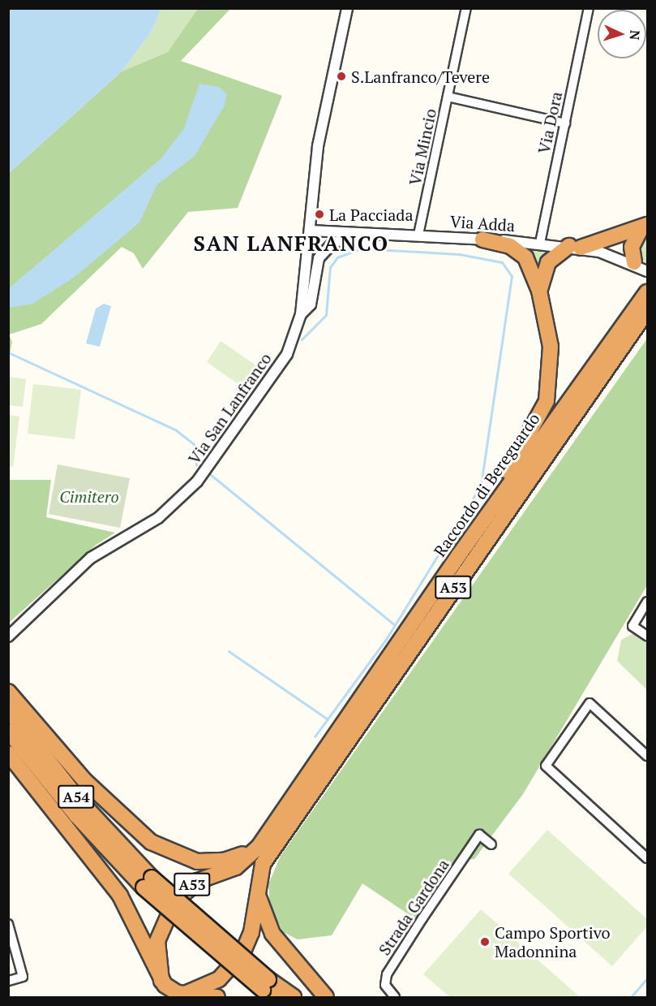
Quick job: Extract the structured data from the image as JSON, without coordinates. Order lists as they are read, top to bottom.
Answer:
{
  "streets": {
    "highway": ["Raccordo di Bereguardo", "A53", "A54"],
    "street": [
      "Via Dora",
      "Via Mincio",
      "Via Adda",
      "Via San Lanfranco",
      "Strada Gardona"
    ]
  },
  "crossings": [
    ["Via Dora", "Via Adda"],
    ["Via Mincio", "Via Adda"],
    ["Via Adda", "Via San Lanfranco"],
    ["Raccordo di Bereguardo", "A53"]
  ],
  "districts": ["SAN LANFRANCO"],
  "parks": ["Cimitero"],
  "places": ["S.Lanfranco/Tevere", "La Pacciada", "Campo Sportivo Madonnina"],
  "north": "right"
}
